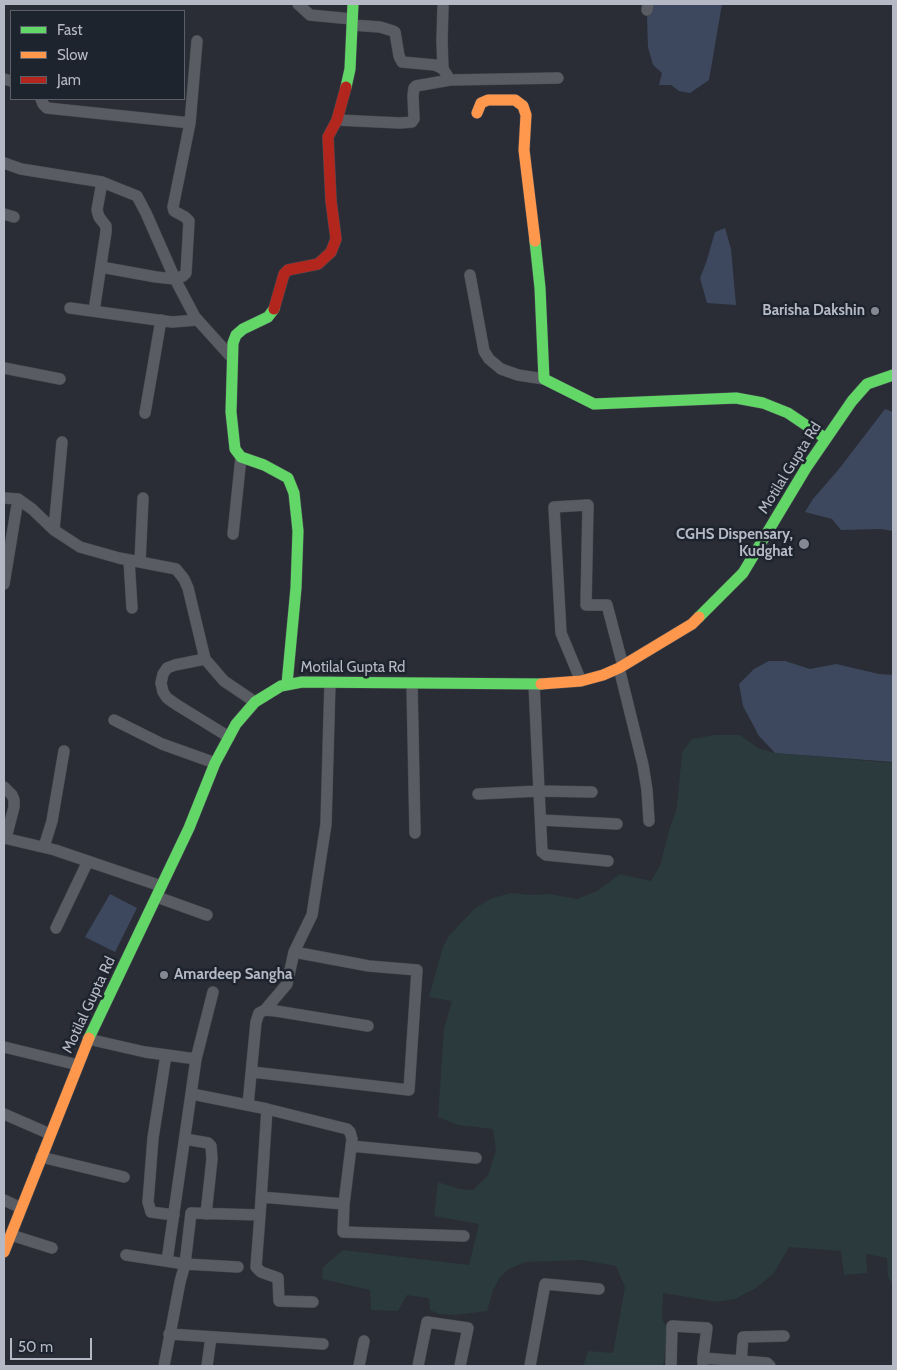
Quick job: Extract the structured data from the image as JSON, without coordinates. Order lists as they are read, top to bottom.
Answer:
{
  "streets": {
    "street": ["Motilal Gupta Rd"]
  },
  "places": ["Barisha Dakshin", "CGHS Dispensary, Kudghat", "Amardeep Sangha"],
  "legend": ["Fast", "Slow", "Jam"],
  "scale_bar": "50 m"
}
